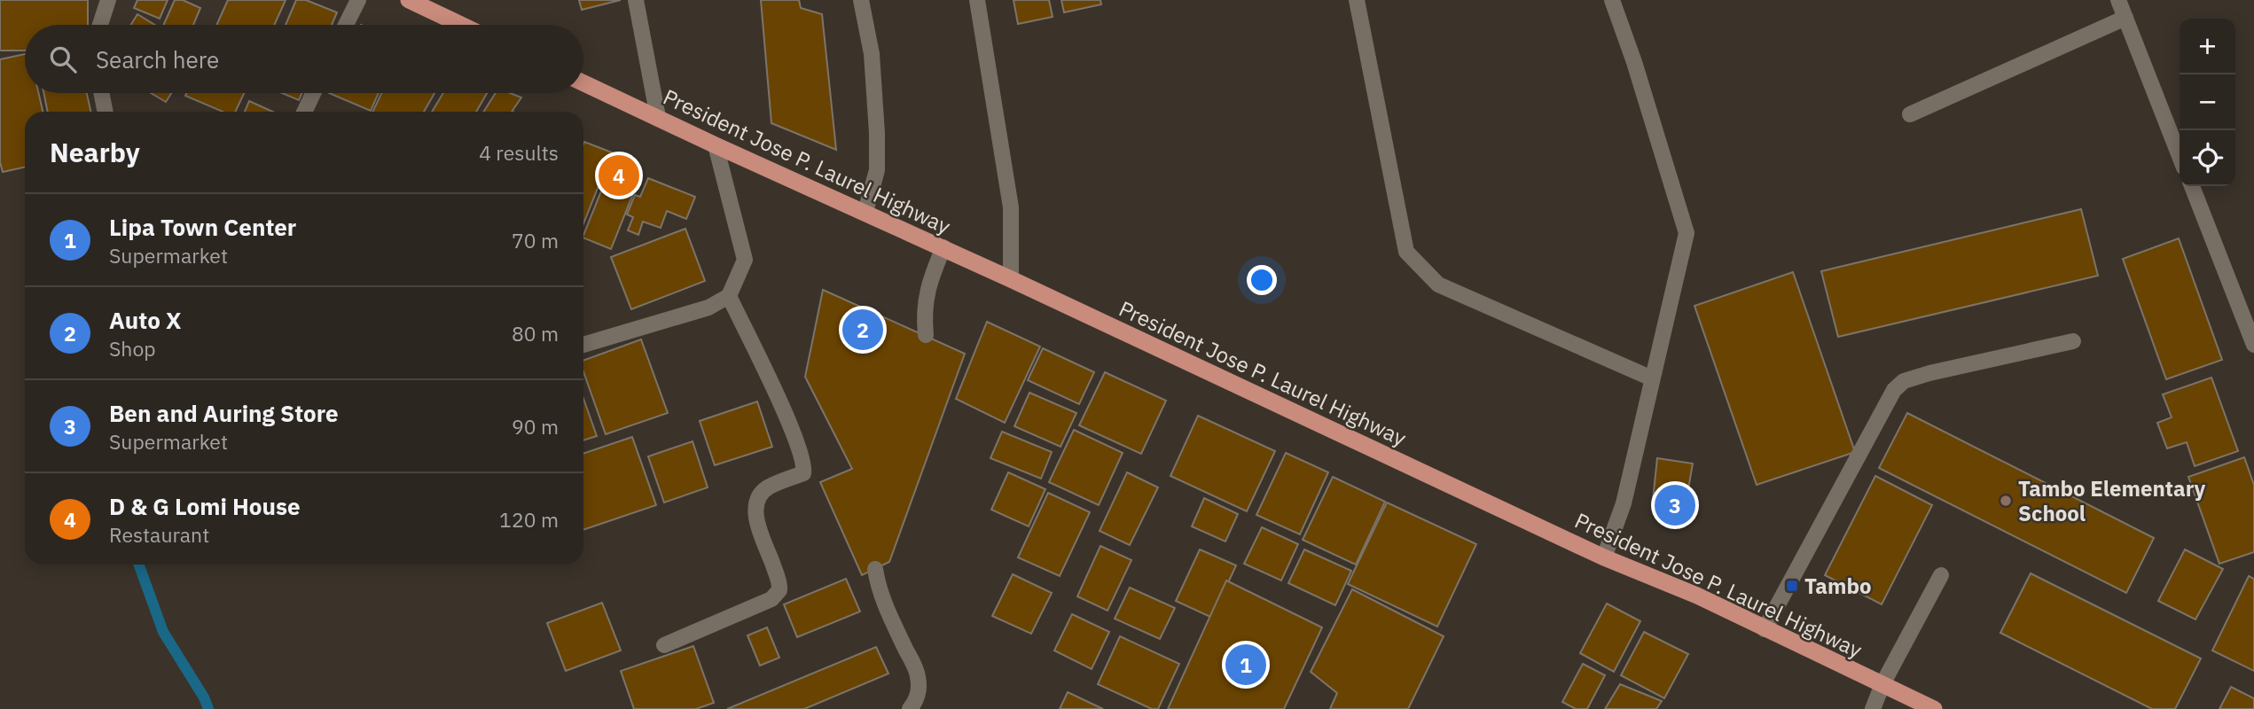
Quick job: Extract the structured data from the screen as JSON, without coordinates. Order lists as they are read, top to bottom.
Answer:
{
  "streets": {
    "highway": ["President Jose P. Laurel Highway"]
  },
  "places": {
    "other": ["Tambo Elementary School"],
    "transit": ["Tambo"]
  },
  "page": {
    "map_buttons": ["+", "−"],
    "search": "Search here",
    "heading": ["Nearby", "4 results"],
    "pins": [
      "4",
      "2",
      "3",
      "1"
    ],
    "list": [
      {
        "mark": "1",
        "name": "Lipa Town Center",
        "note": "Supermarket",
        "value": "70 m"
      },
      {
        "mark": "2",
        "name": "Auto X",
        "note": "Shop",
        "value": "80 m"
      },
      {
        "mark": "3",
        "name": "Ben and Auring Store",
        "note": "Supermarket",
        "value": "90 m"
      },
      {
        "mark": "4",
        "name": "D & G Lomi House",
        "note": "Restaurant",
        "value": "120 m"
      }
    ]
  }
}
